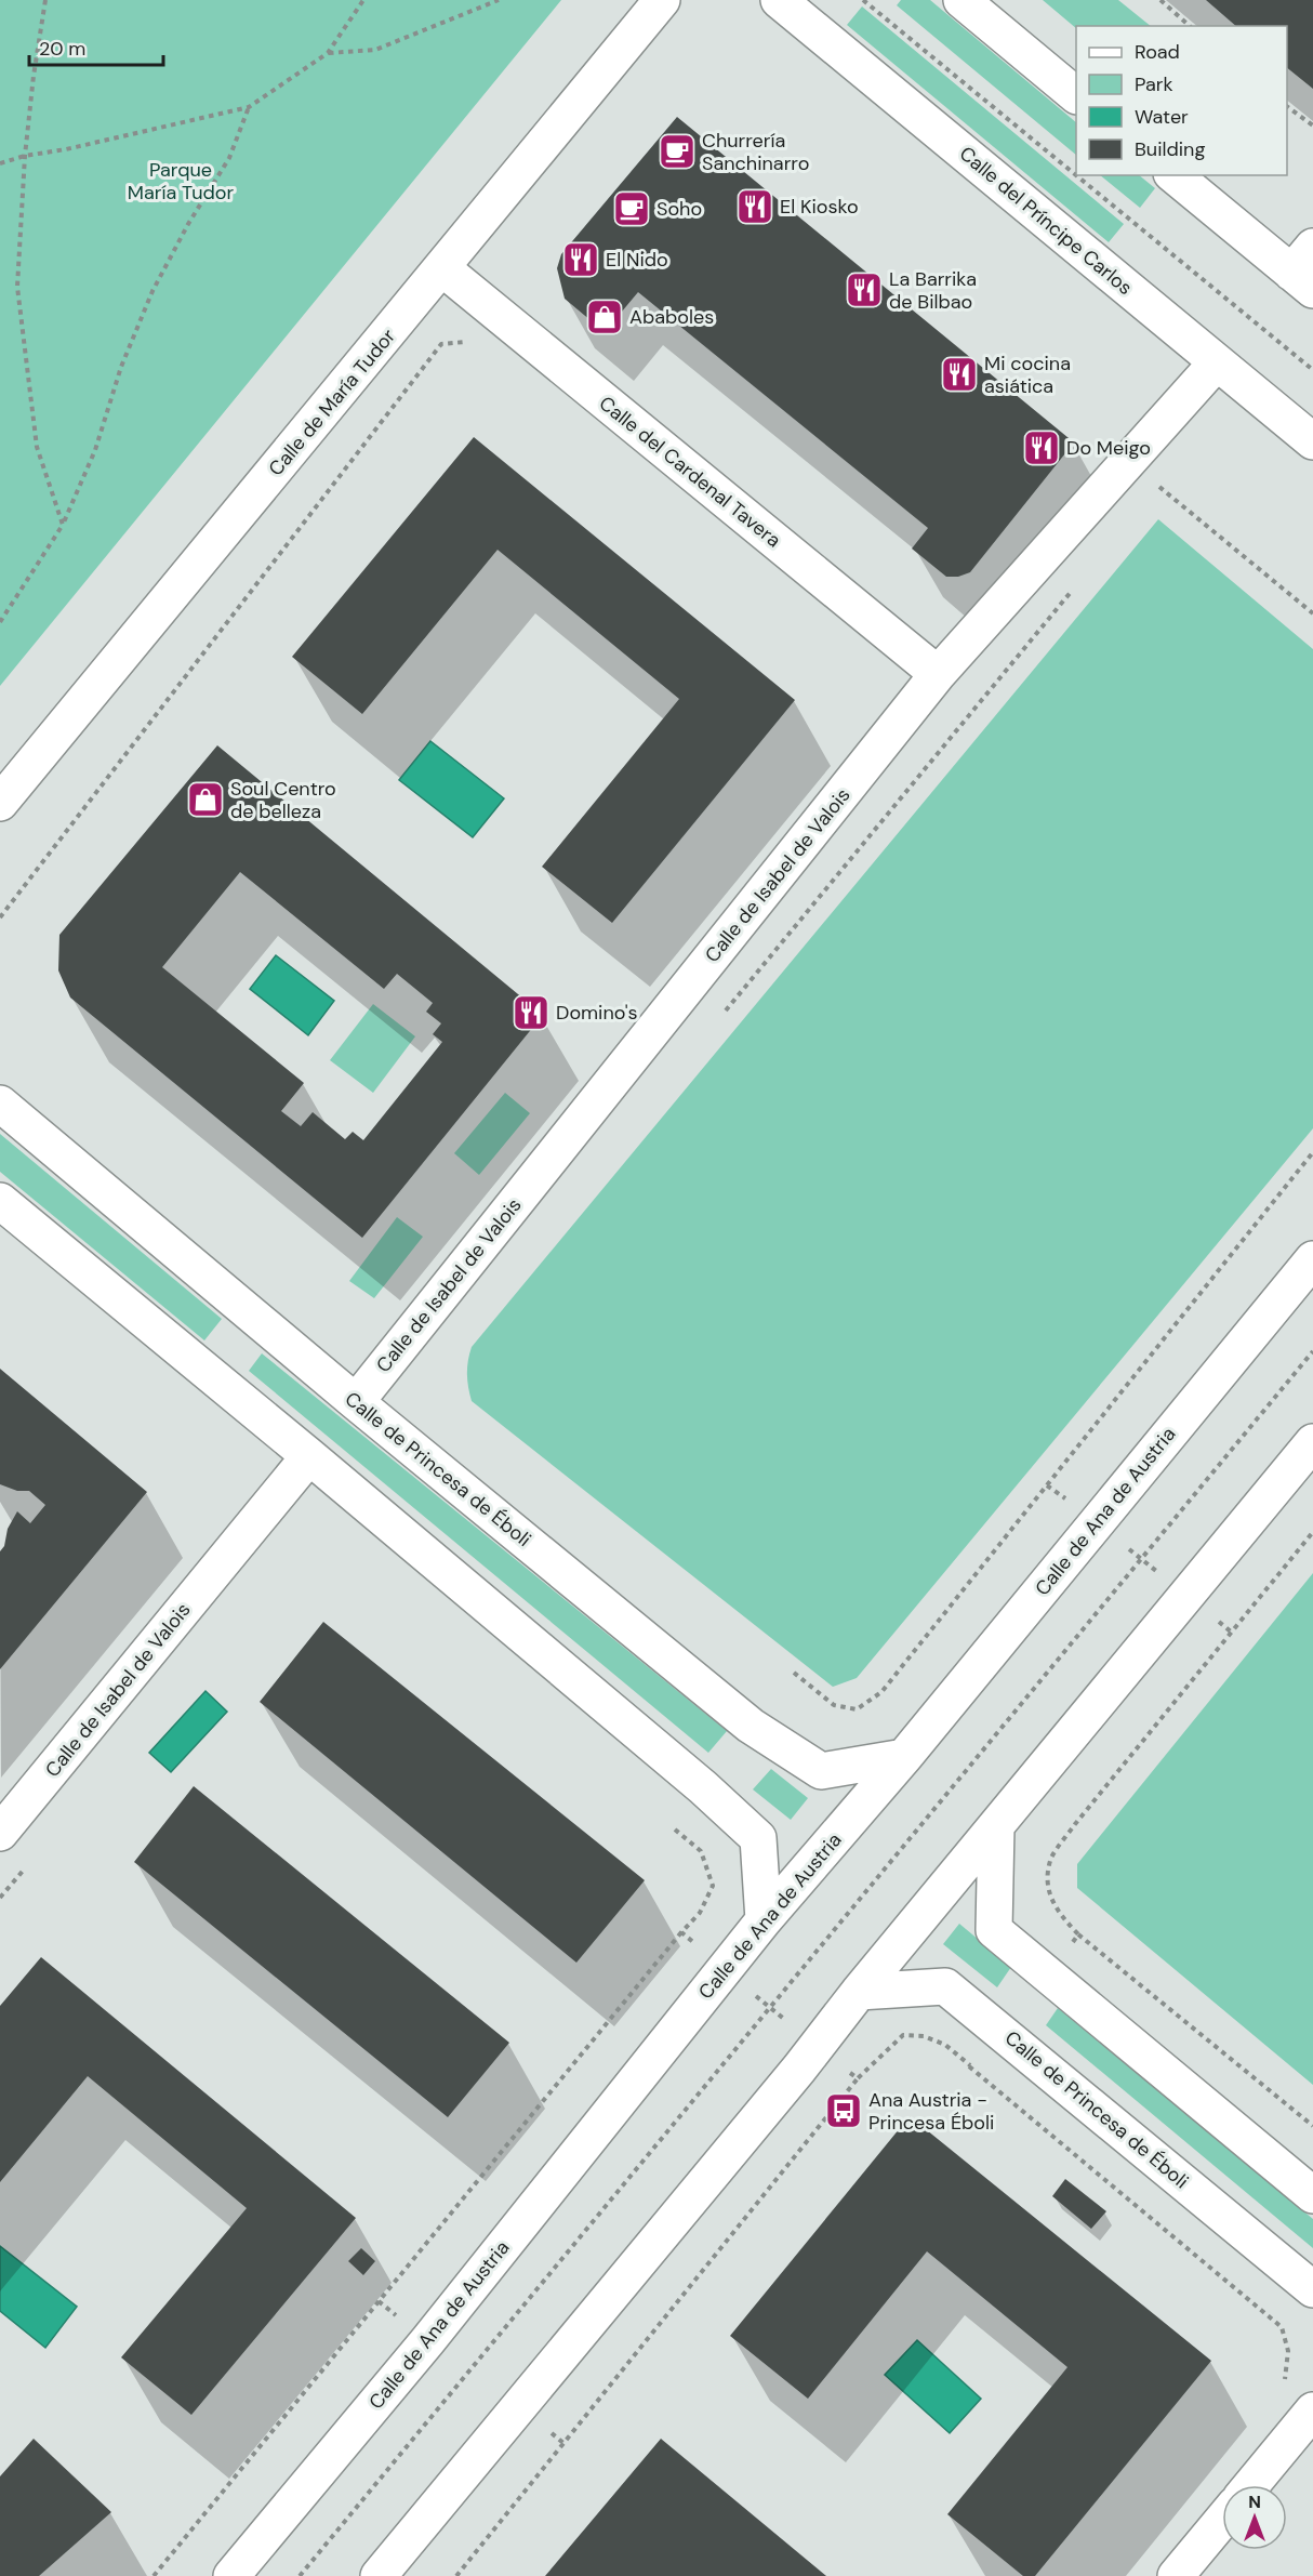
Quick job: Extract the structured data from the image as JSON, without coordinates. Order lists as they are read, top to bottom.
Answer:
{
  "streets": {
    "street": [
      "Calle del Príncipe Carlos",
      "Calle de María Tudor",
      "Calle del Cardenal Tavera",
      "Calle de Isabel de Valois",
      "Calle de Princesa de Éboli",
      "Calle de Ana de Austria"
    ]
  },
  "crossings": [
    ["Calle del Príncipe Carlos", "Calle de Isabel de Valois"],
    ["Calle de María Tudor", "Calle del Cardenal Tavera"],
    ["Calle del Cardenal Tavera", "Calle de Isabel de Valois"],
    ["Calle de Isabel de Valois", "Calle de Princesa de Éboli"],
    ["Calle de Princesa de Éboli", "Calle de Ana de Austria"]
  ],
  "parks": ["Parque María Tudor"],
  "places": {
    "cafe": ["Churrería Sanchinarro", "Soho"],
    "restaurant": [
      "El Kiosko",
      "El Nido",
      "La Barrika de Bilbao",
      "Mi cocina asiática",
      "Do Meigo",
      "Domino's"
    ],
    "shop": ["Ababoles", "Soul Centro de belleza"],
    "bus stop": ["Ana Austria - Princesa Éboli"]
  },
  "legend": [
    "Road",
    "Park",
    "Water",
    "Building"
  ],
  "scale_bar": "20 m",
  "north": "top"
}
